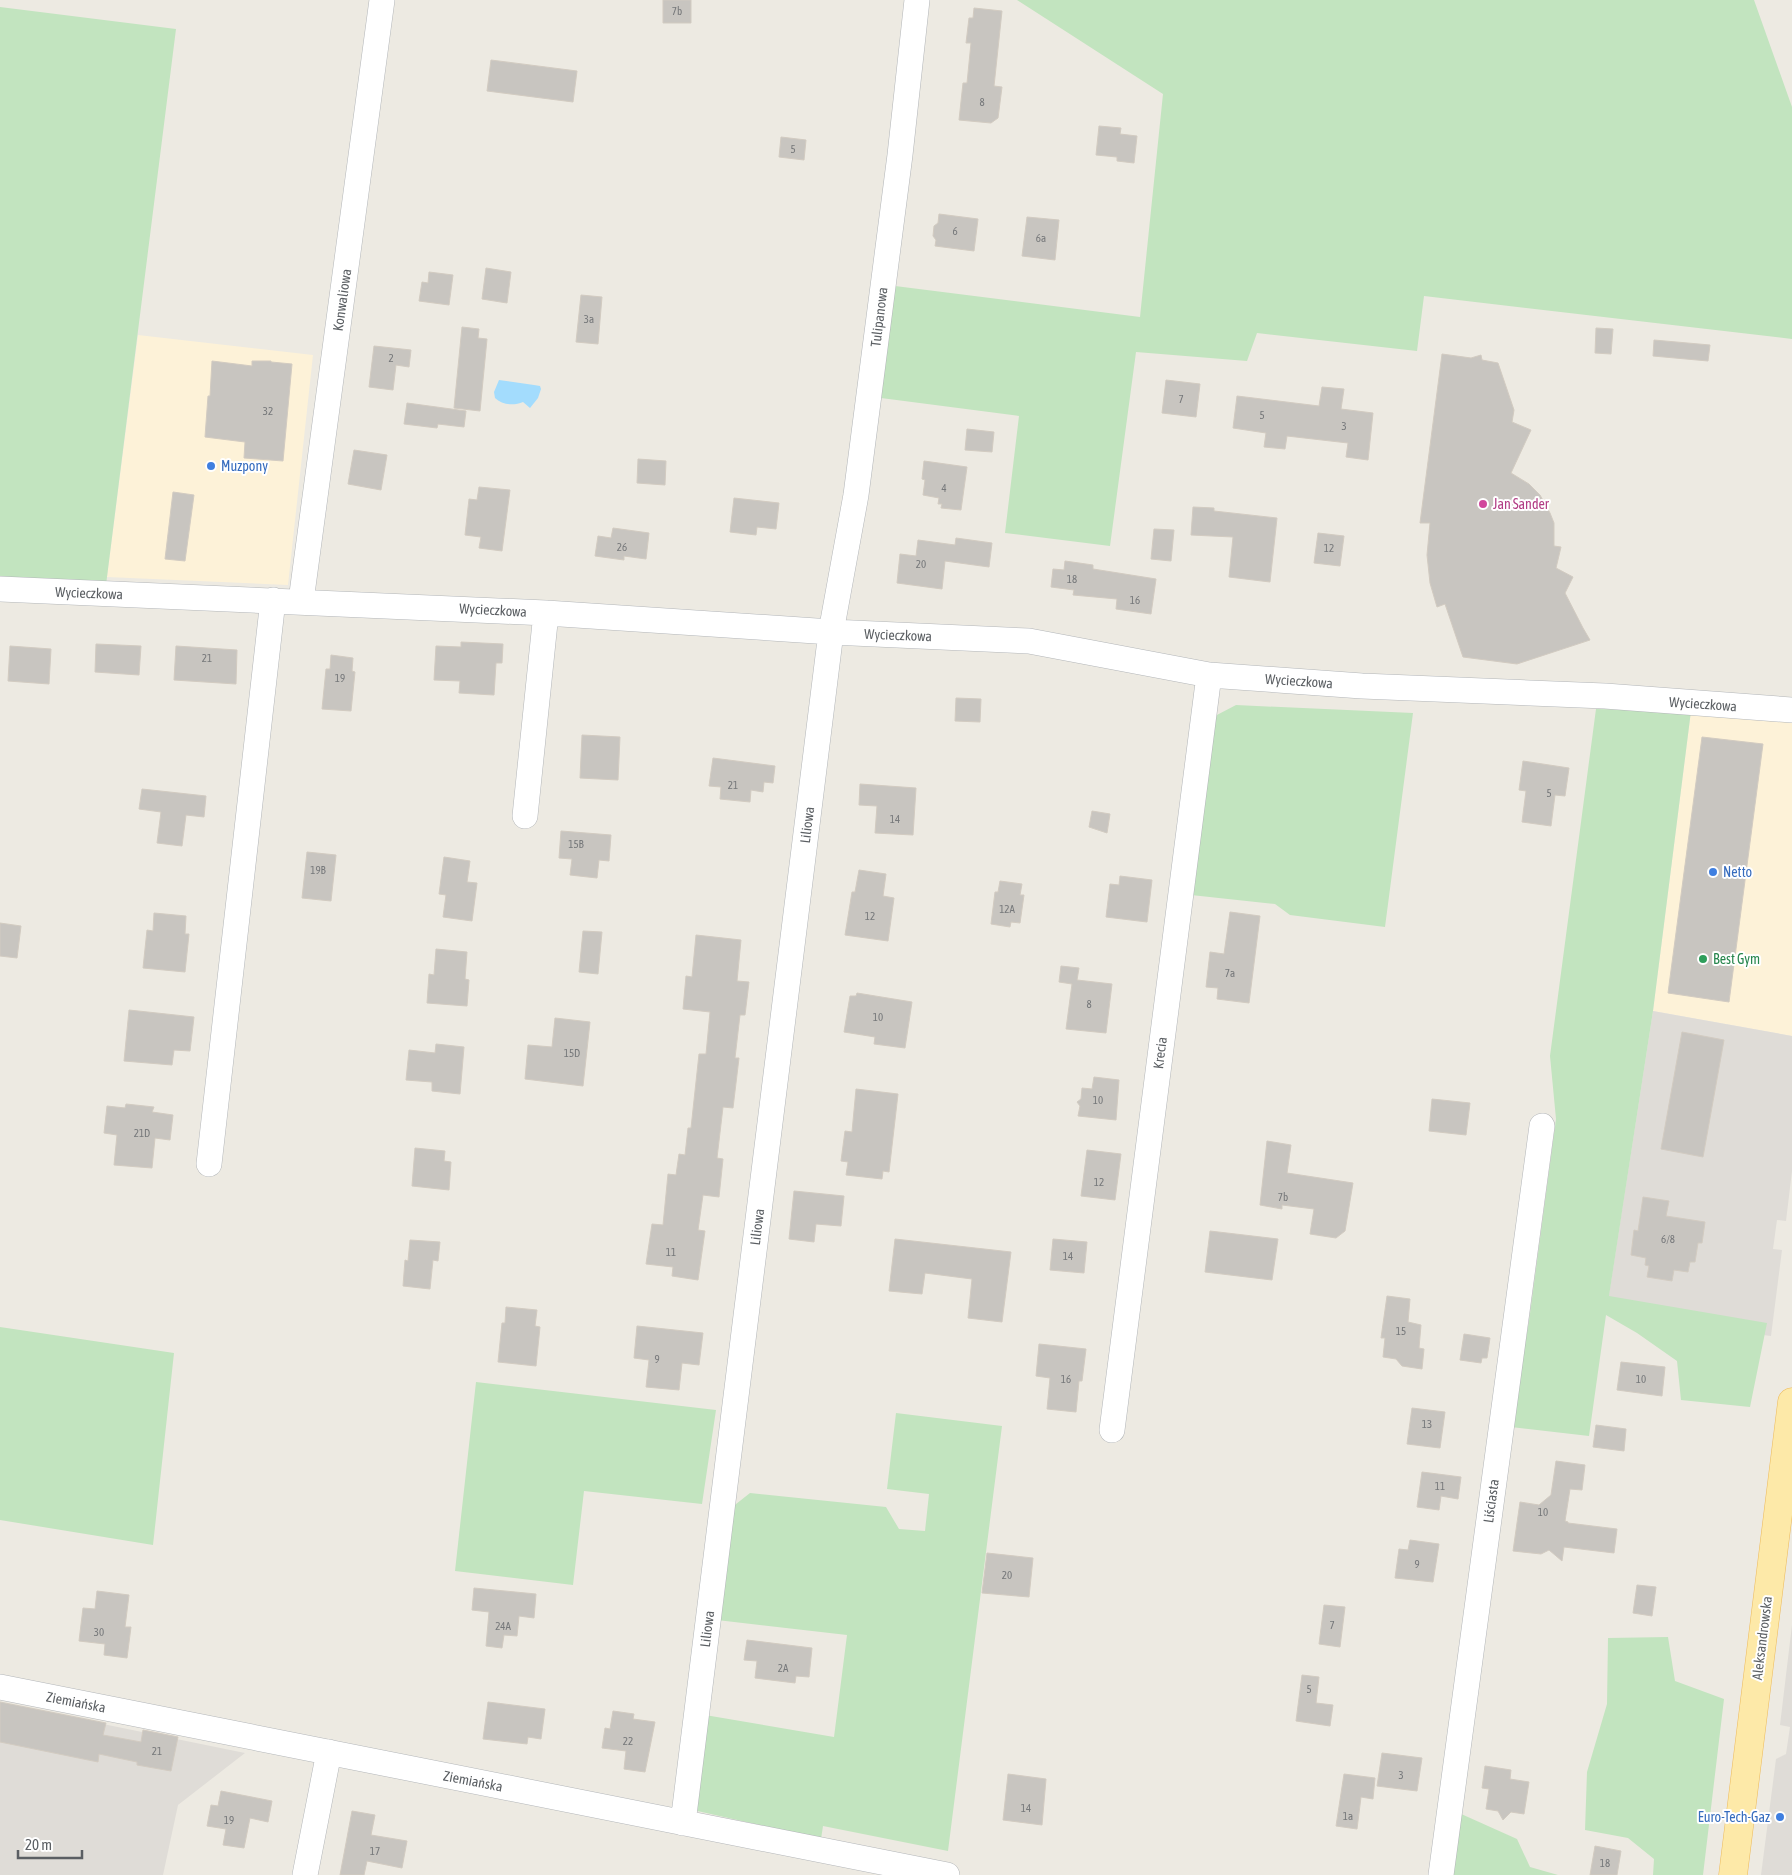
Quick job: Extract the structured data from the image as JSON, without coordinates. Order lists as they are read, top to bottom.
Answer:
{
  "streets": {
    "main road": ["Aleksandrowska"],
    "street": [
      "Konwaliowa",
      "Tulipanowa",
      "Wycieczkowa",
      "Liliowa",
      "Krecia",
      "Liściasta",
      "Ziemiańska"
    ]
  },
  "crossings": [
    ["Konwaliowa", "Wycieczkowa"],
    ["Tulipanowa", "Wycieczkowa"],
    ["Tulipanowa", "Liliowa"],
    ["Wycieczkowa", "Liliowa"],
    ["Wycieczkowa", "Krecia"],
    ["Liliowa", "Ziemiańska"]
  ],
  "places": [
    "Muzpony",
    "Jan Sander",
    "Netto",
    "Best Gym",
    "Euro-Tech-Gaz"
  ],
  "house_numbers": [
    "7b",
    "8",
    "5",
    "6",
    "6a",
    "3a",
    "2",
    "7",
    "32",
    "5",
    "3",
    "4",
    "26",
    "12",
    "20",
    "18",
    "16",
    "21",
    "19",
    "21",
    "5",
    "14",
    "15B",
    "19B",
    "12A",
    "12",
    "7a",
    "8",
    "10",
    "15D",
    "10",
    "21D",
    "12",
    "7b",
    "6/8",
    "11",
    "14",
    "15",
    "9",
    "16",
    "10",
    "13",
    "11",
    "10",
    "9",
    "20",
    "7",
    "24A",
    "30",
    "2A",
    "5",
    "22",
    "21",
    "3",
    "14",
    "1a",
    "19",
    "17",
    "18"
  ],
  "scale_bar": "20 m"
}
